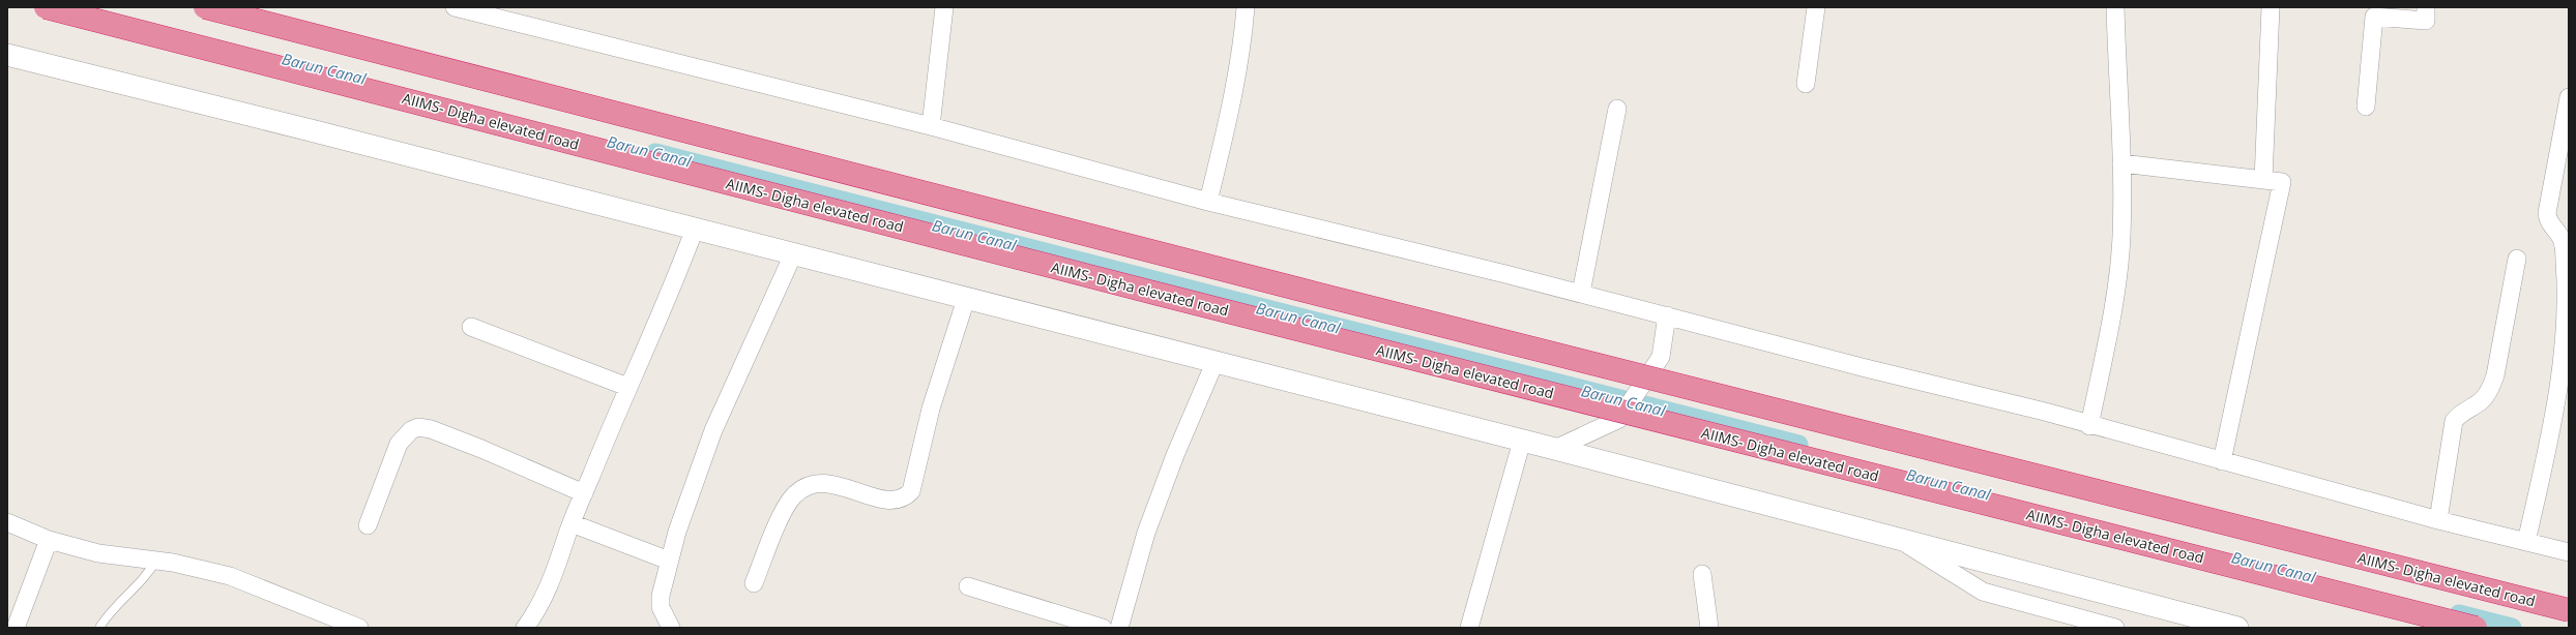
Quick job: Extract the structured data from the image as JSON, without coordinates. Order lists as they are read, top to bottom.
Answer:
{
  "streets": {
    "highway": ["AIIMS- Digha elevated road"]
  },
  "water": ["Barun Canal"]
}
